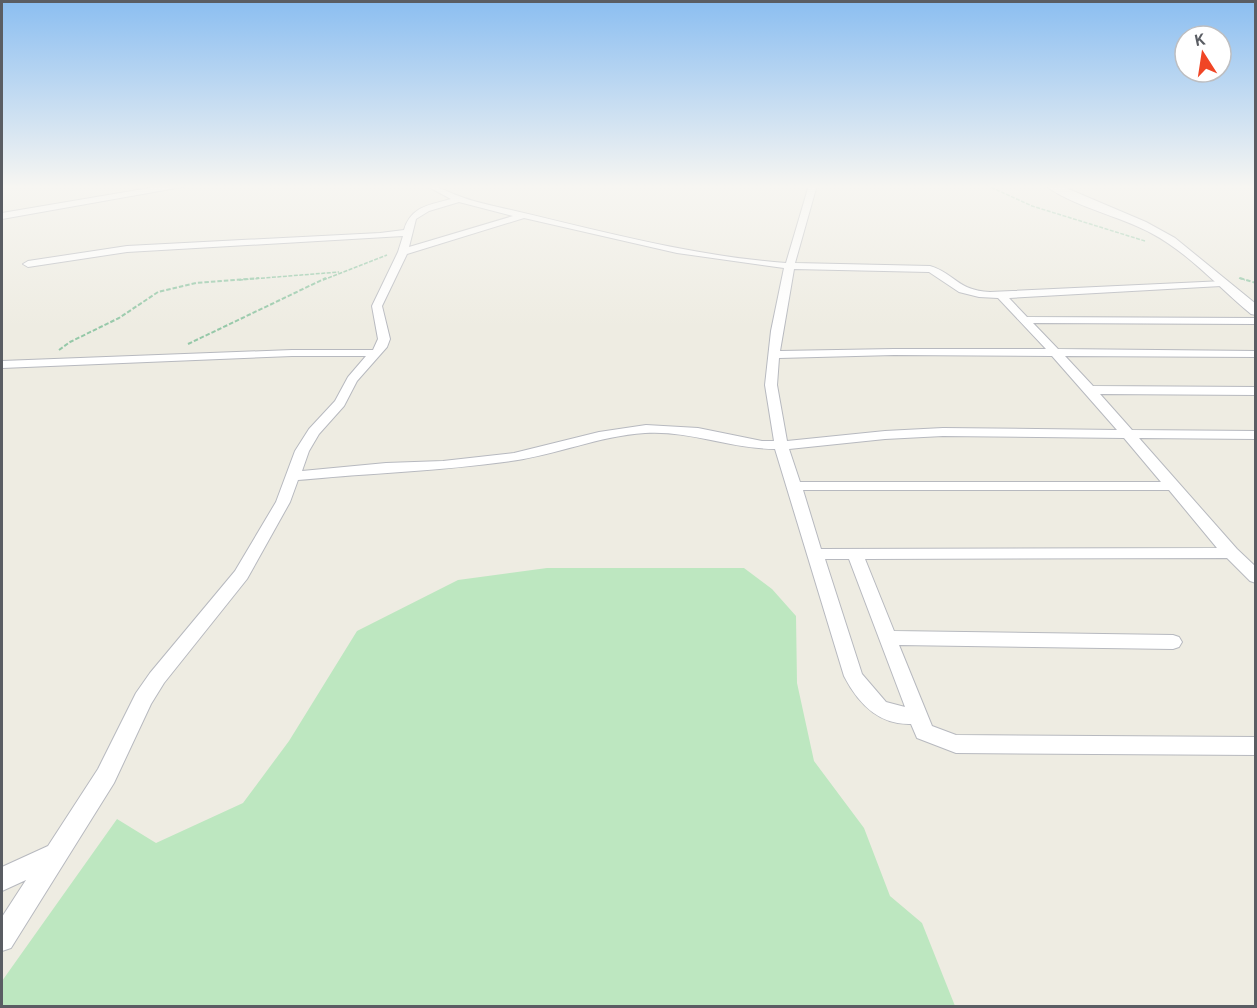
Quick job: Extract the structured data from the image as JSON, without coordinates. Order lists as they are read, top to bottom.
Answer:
{
  "north": "top"
}
